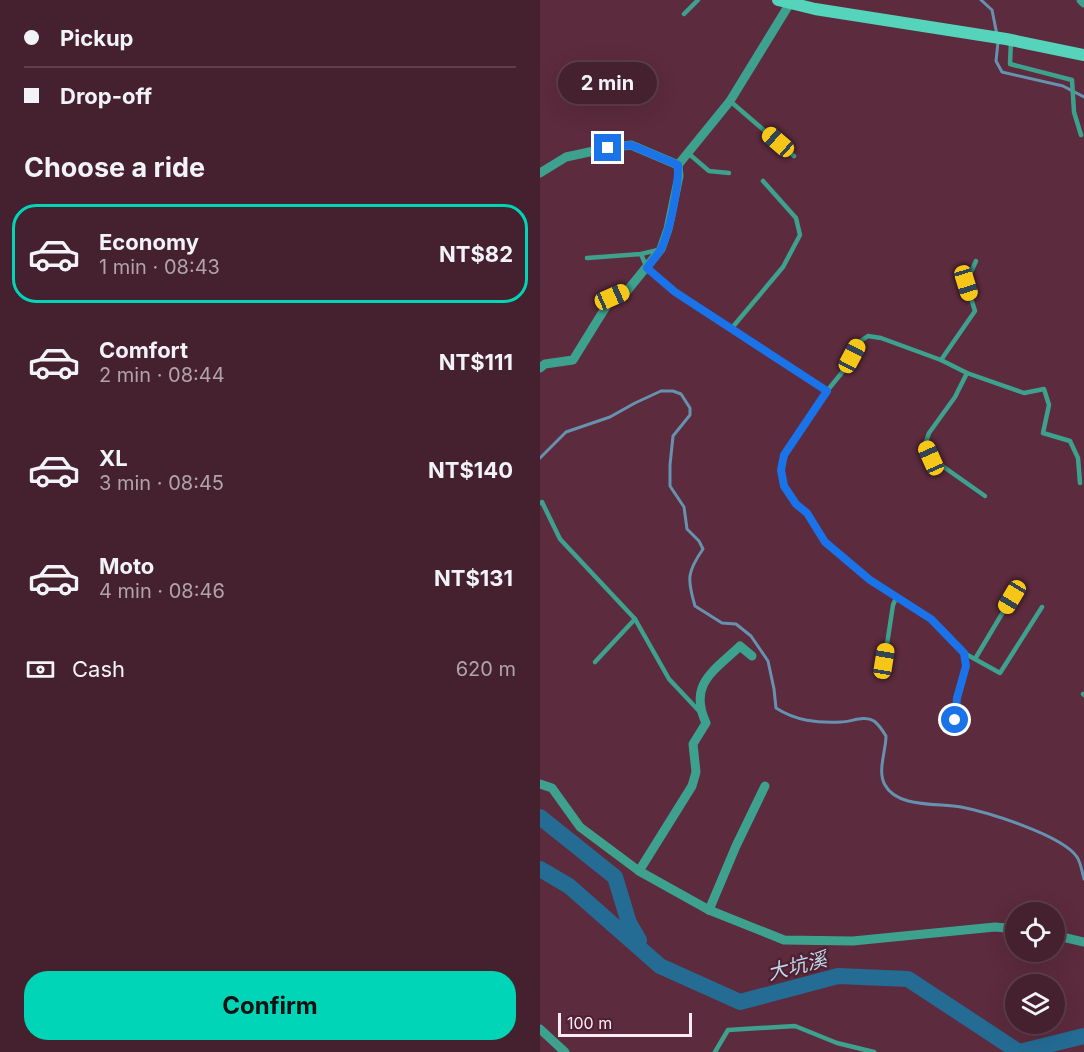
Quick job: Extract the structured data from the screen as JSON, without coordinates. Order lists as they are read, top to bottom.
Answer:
{
  "water": ["大坑溪"],
  "scale_bar": "100 m",
  "page": {
    "banner": ["Pickup", "Drop-off"],
    "bubble": "2 min",
    "heading": "Choose a ride",
    "list": [
      {
        "name": "Economy",
        "note": "1 min · 08:43",
        "value": "NT$82"
      },
      {
        "name": "Comfort",
        "note": "2 min · 08:44",
        "value": "NT$111"
      },
      {
        "name": "XL",
        "note": "3 min · 08:45",
        "value": "NT$140"
      },
      {
        "name": "Moto",
        "note": "4 min · 08:46",
        "value": "NT$131"
      }
    ],
    "pay": ["Cash", "620 m"],
    "buttons": "Confirm",
    "scale": "100 m"
  }
}
